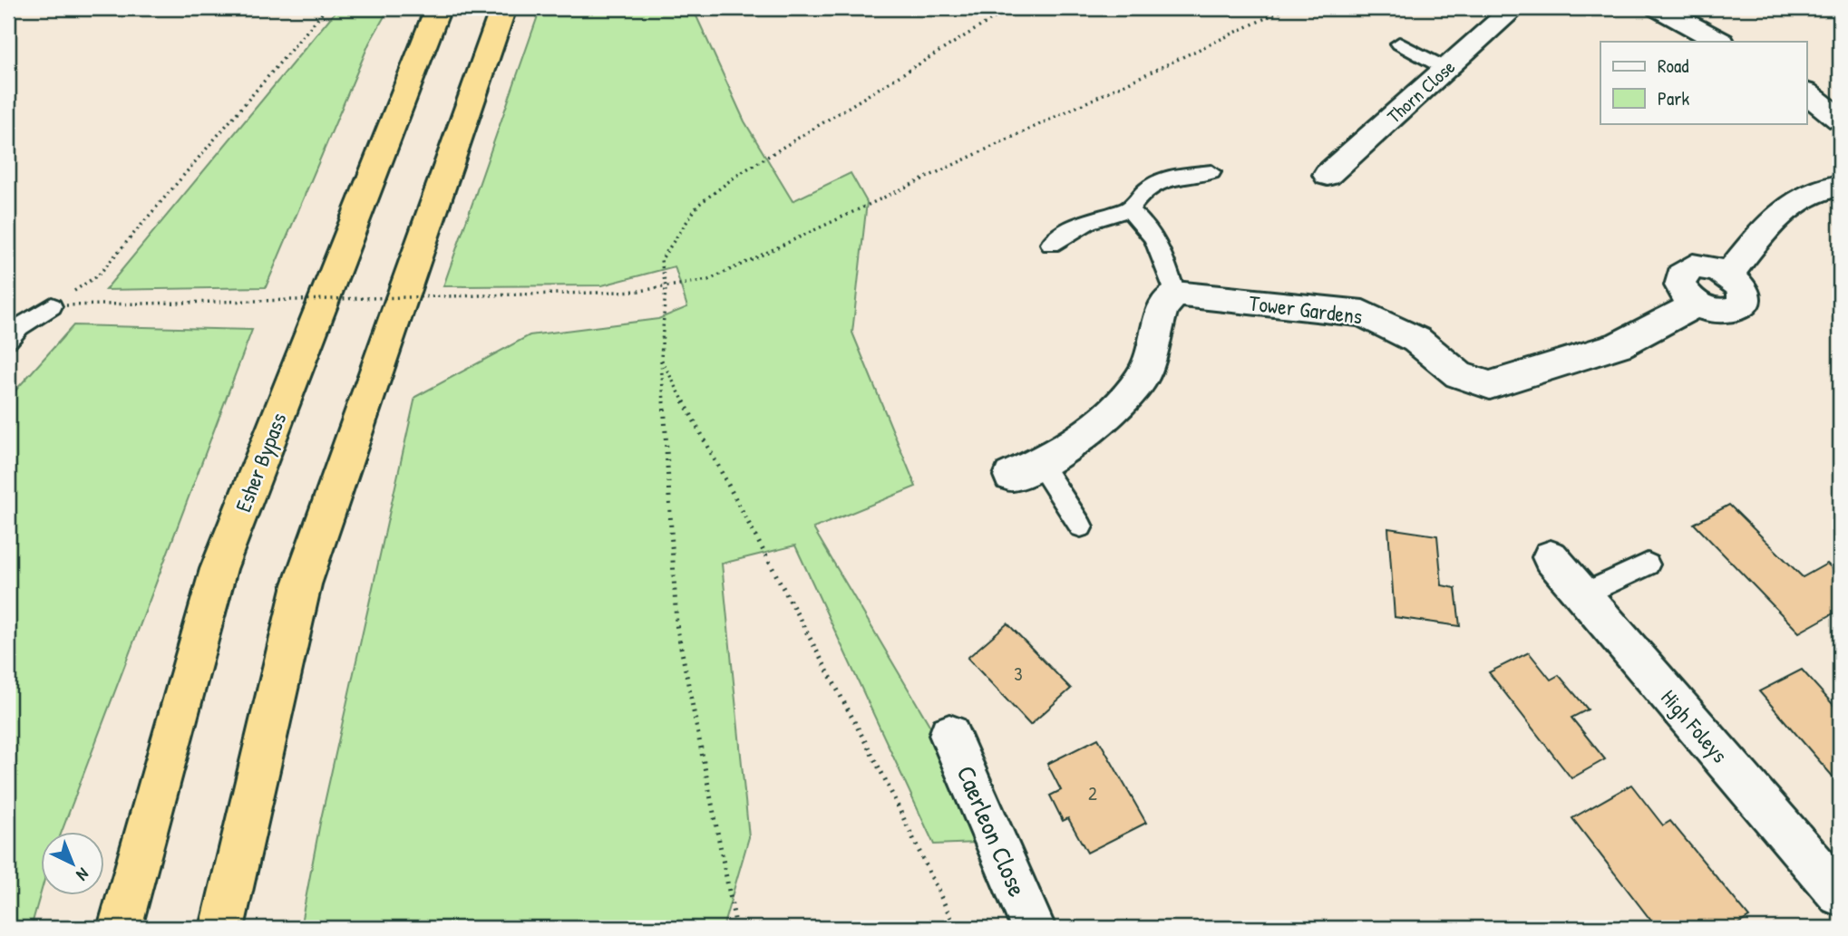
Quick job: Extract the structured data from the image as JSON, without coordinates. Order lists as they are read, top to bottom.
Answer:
{
  "streets": {
    "highway": ["Esher Bypass"],
    "street": [
      "Thorn Close",
      "Tower Gardens",
      "High Foleys",
      "Caerleon Close"
    ]
  },
  "house_numbers": ["3", "2"],
  "legend": ["Road", "Park"],
  "north": "bottom right"
}
